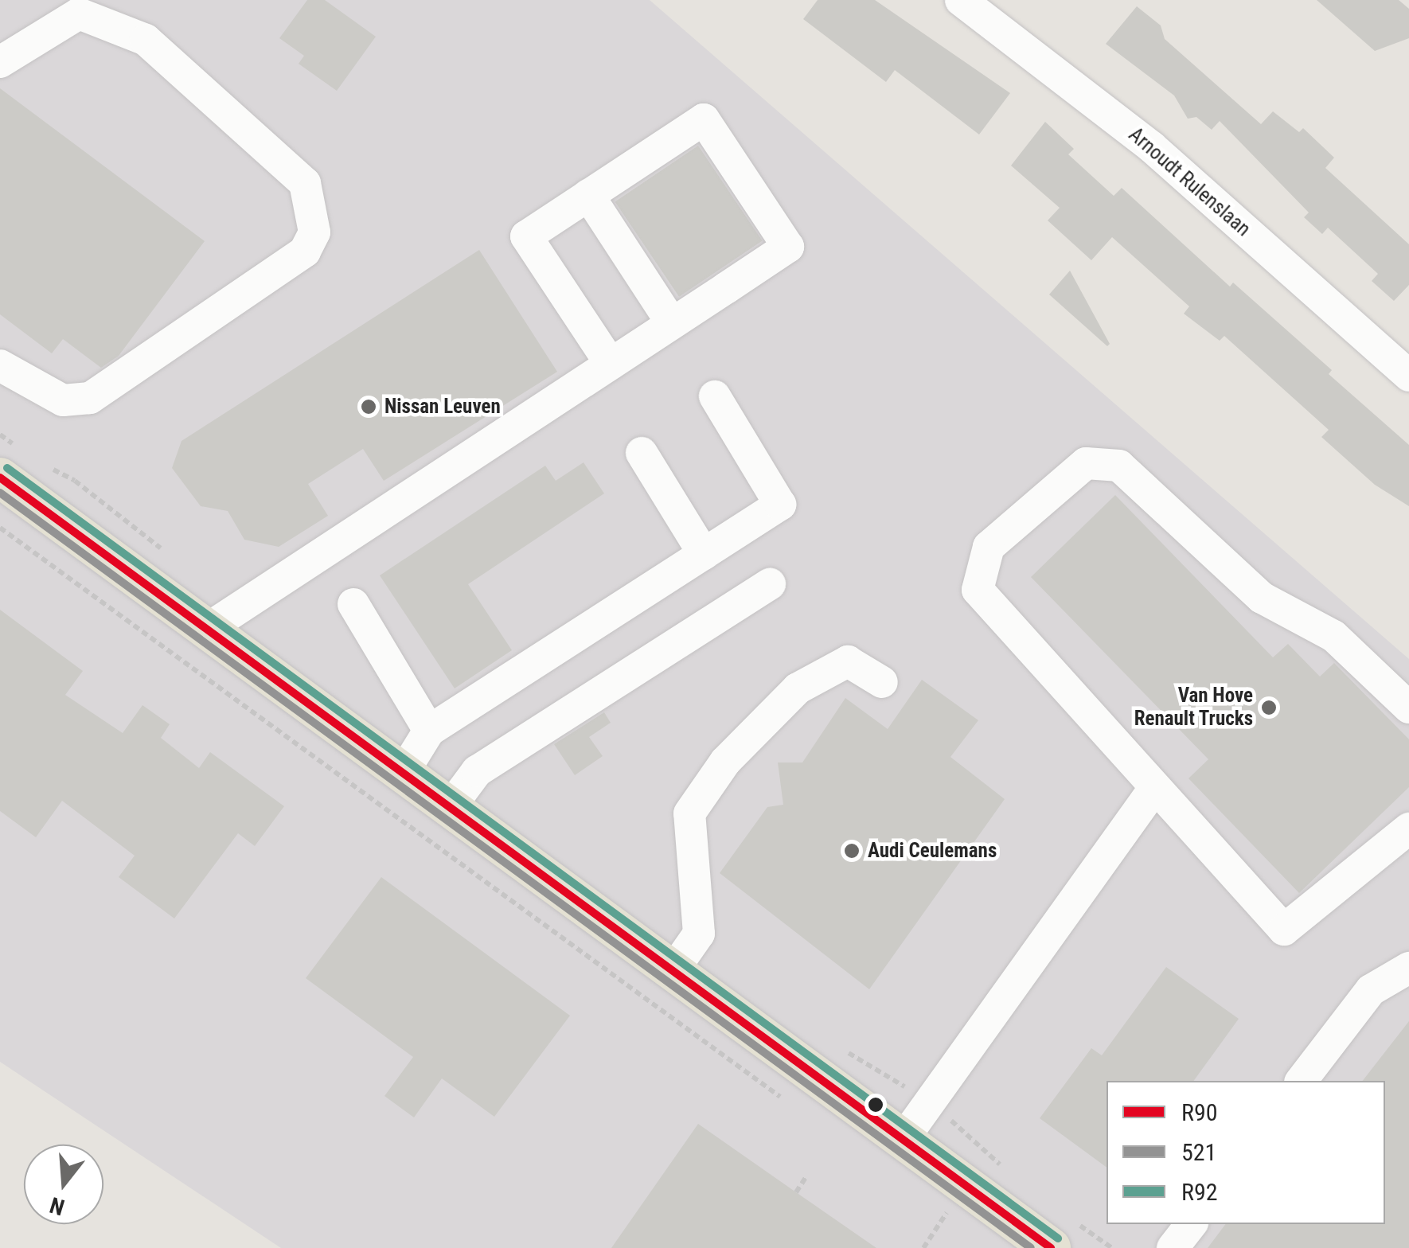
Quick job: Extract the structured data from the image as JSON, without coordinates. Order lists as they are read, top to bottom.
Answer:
{
  "streets": {
    "street": ["Arnoudt Rulenslaan"]
  },
  "places": ["Nissan Leuven", "Van Hove Renault Trucks", "Audi Ceulemans"],
  "lines": ["transit line R92", "transit line R90", "transit line 521"],
  "legend": ["R90", "521", "R92"],
  "north": "bottom"
}
